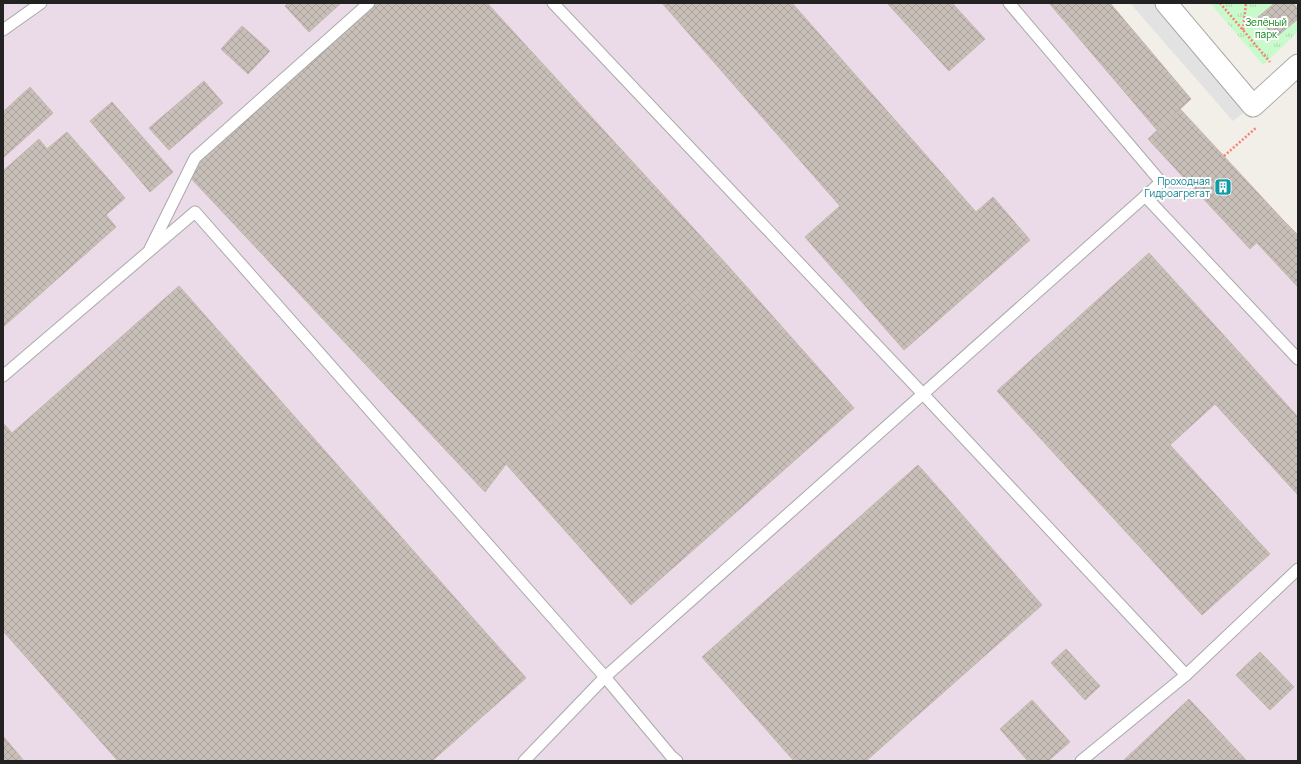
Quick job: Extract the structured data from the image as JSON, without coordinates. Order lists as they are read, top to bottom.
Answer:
{
  "parks": ["Зелёный парк"],
  "places": {
    "building": ["Проходная Гидроагрегат"]
  }
}
